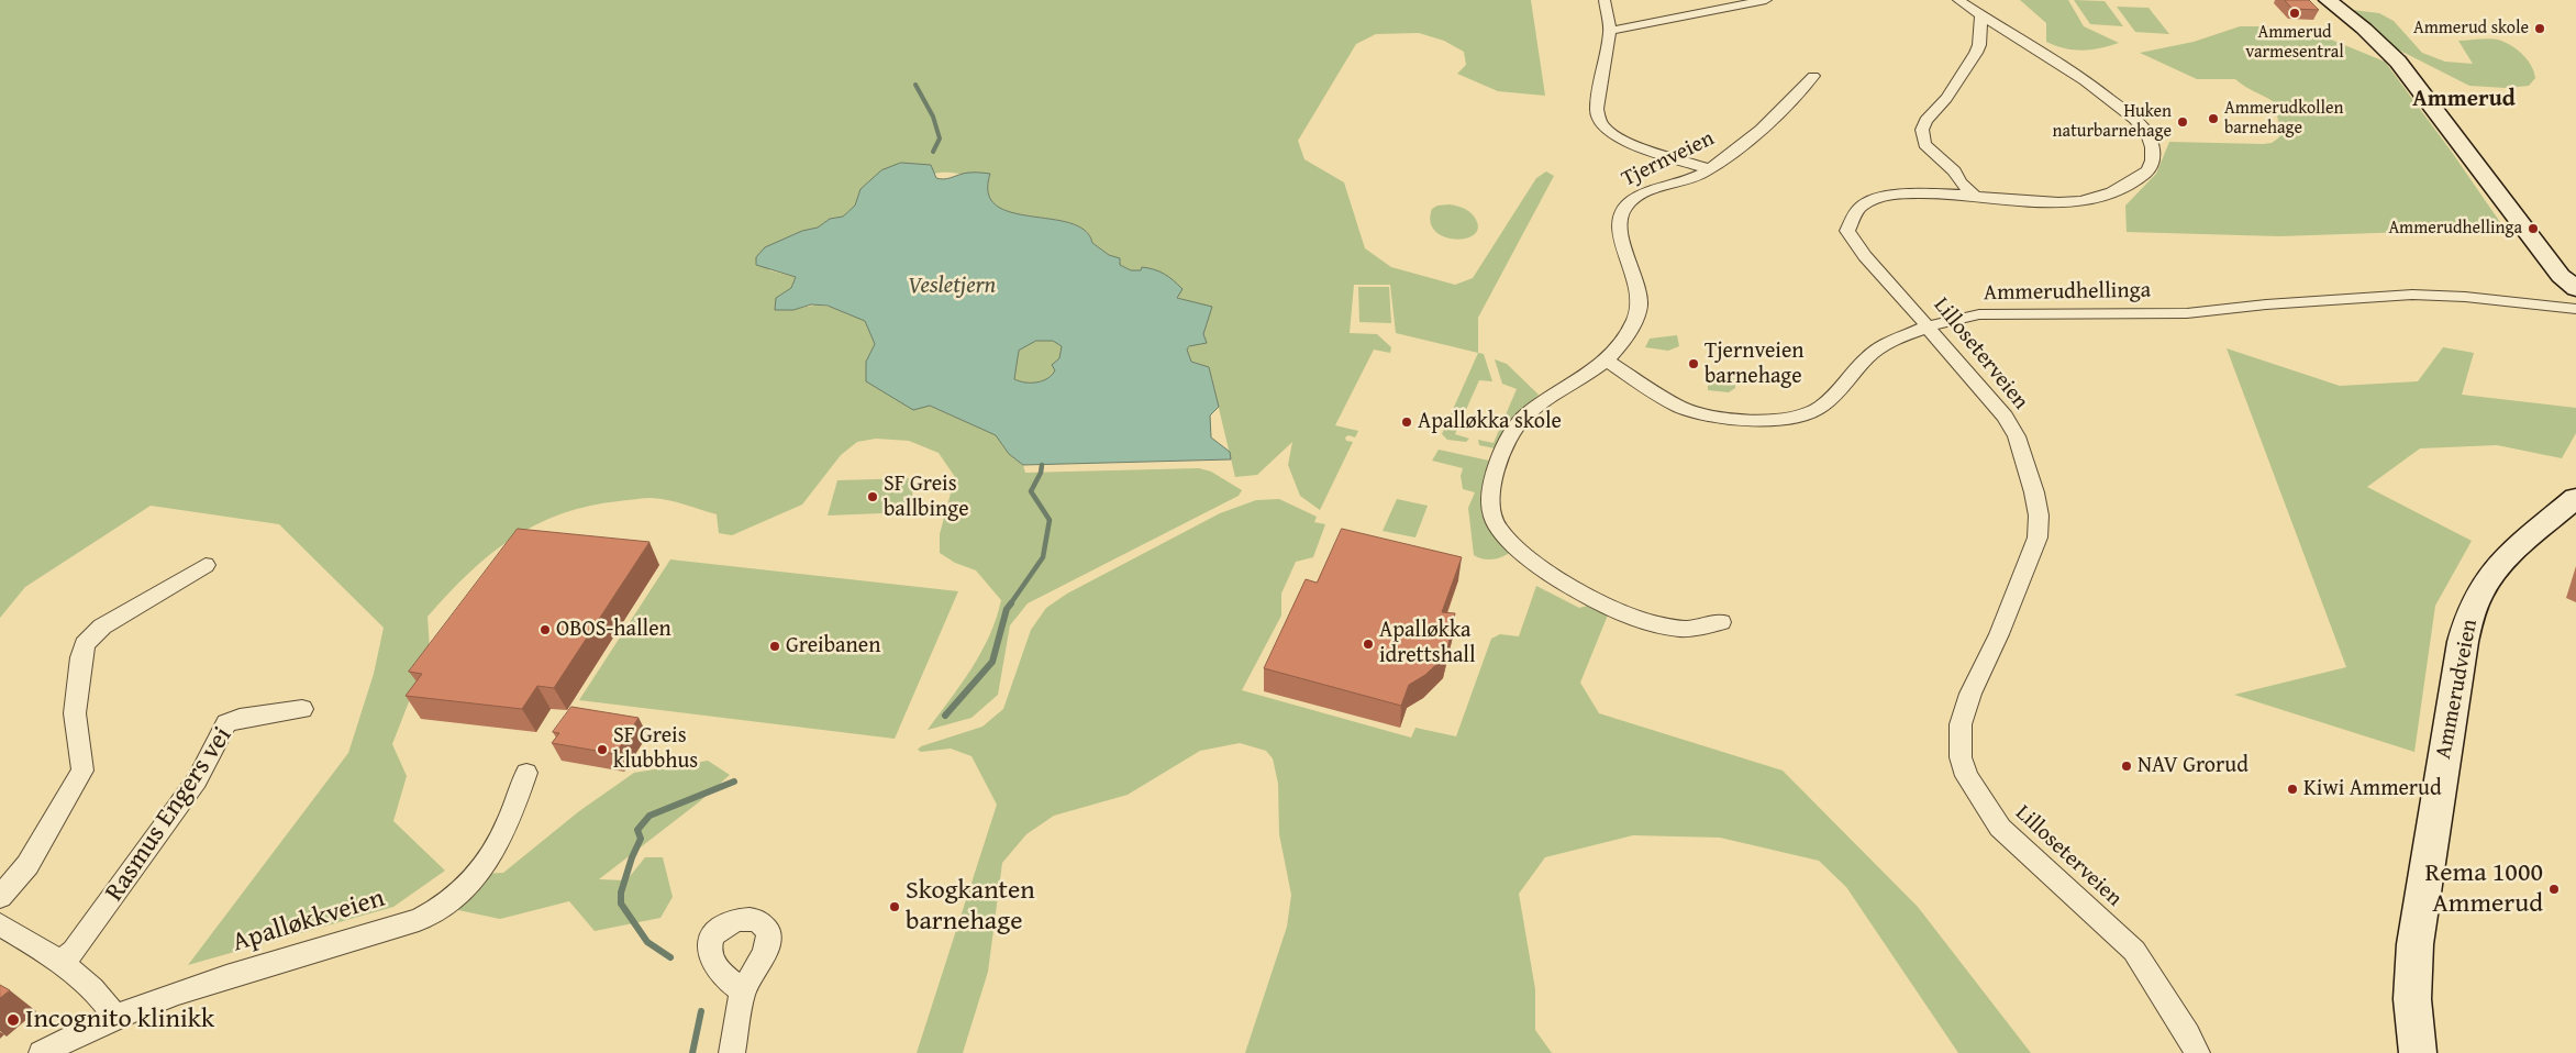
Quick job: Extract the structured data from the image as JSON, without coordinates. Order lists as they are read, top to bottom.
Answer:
{
  "streets": {
    "street": [
      "Tjernveien",
      "Ammerudhellinga",
      "Lilloseterveien",
      "Ammerudveien",
      "Rasmus Engers vei",
      "Apalløkkveien"
    ]
  },
  "crossings": [
    ["Tjernveien", "Ammerudhellinga"],
    ["Ammerudhellinga", "Lilloseterveien"]
  ],
  "districts": ["Ammerud"],
  "water": ["Vesletjern"],
  "places": [
    "Ammerud varmesentral",
    "Ammerud skole",
    "Ammerudkollen barnehage",
    "Huken naturbarnehage",
    "Ammerudhellinga",
    "Tjernveien barnehage",
    "Apalløkka skole",
    "SF Greis ballbinge",
    "OBOS-hallen",
    "Apalløkka idrettshall",
    "Greibanen",
    "SF Greis klubbhus",
    "NAV Grorud",
    "Kiwi Ammerud",
    "Rema 1000 Ammerud",
    "Skogkanten barnehage",
    "Incognito klinikk"
  ]
}
